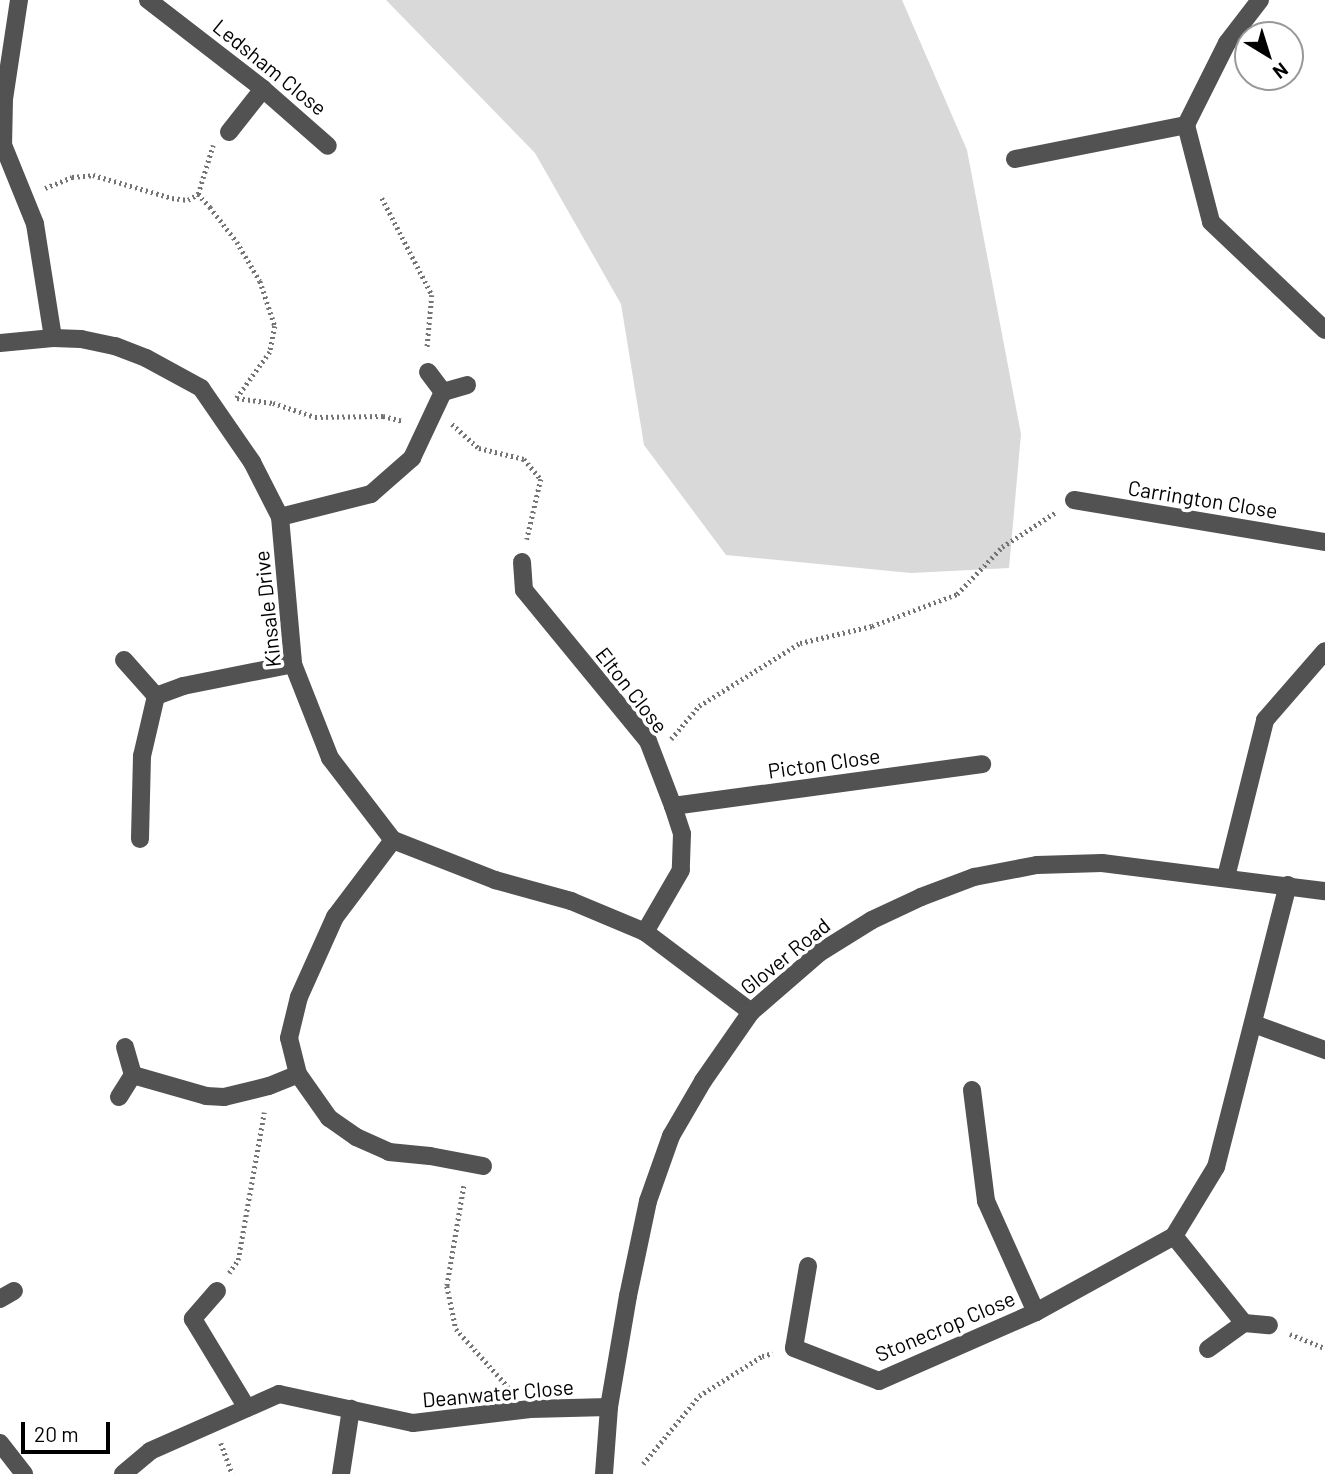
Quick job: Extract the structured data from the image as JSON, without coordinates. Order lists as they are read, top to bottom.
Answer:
{
  "streets": {
    "street": [
      "Ledsham Close",
      "Carrington Close",
      "Kinsale Drive",
      "Elton Close",
      "Picton Close",
      "Glover Road",
      "Stonecrop Close",
      "Deanwater Close"
    ]
  },
  "crossings": [
    ["Elton Close", "Picton Close"],
    ["Glover Road", "Deanwater Close"]
  ],
  "scale_bar": "20 m",
  "north": "bottom right"
}
